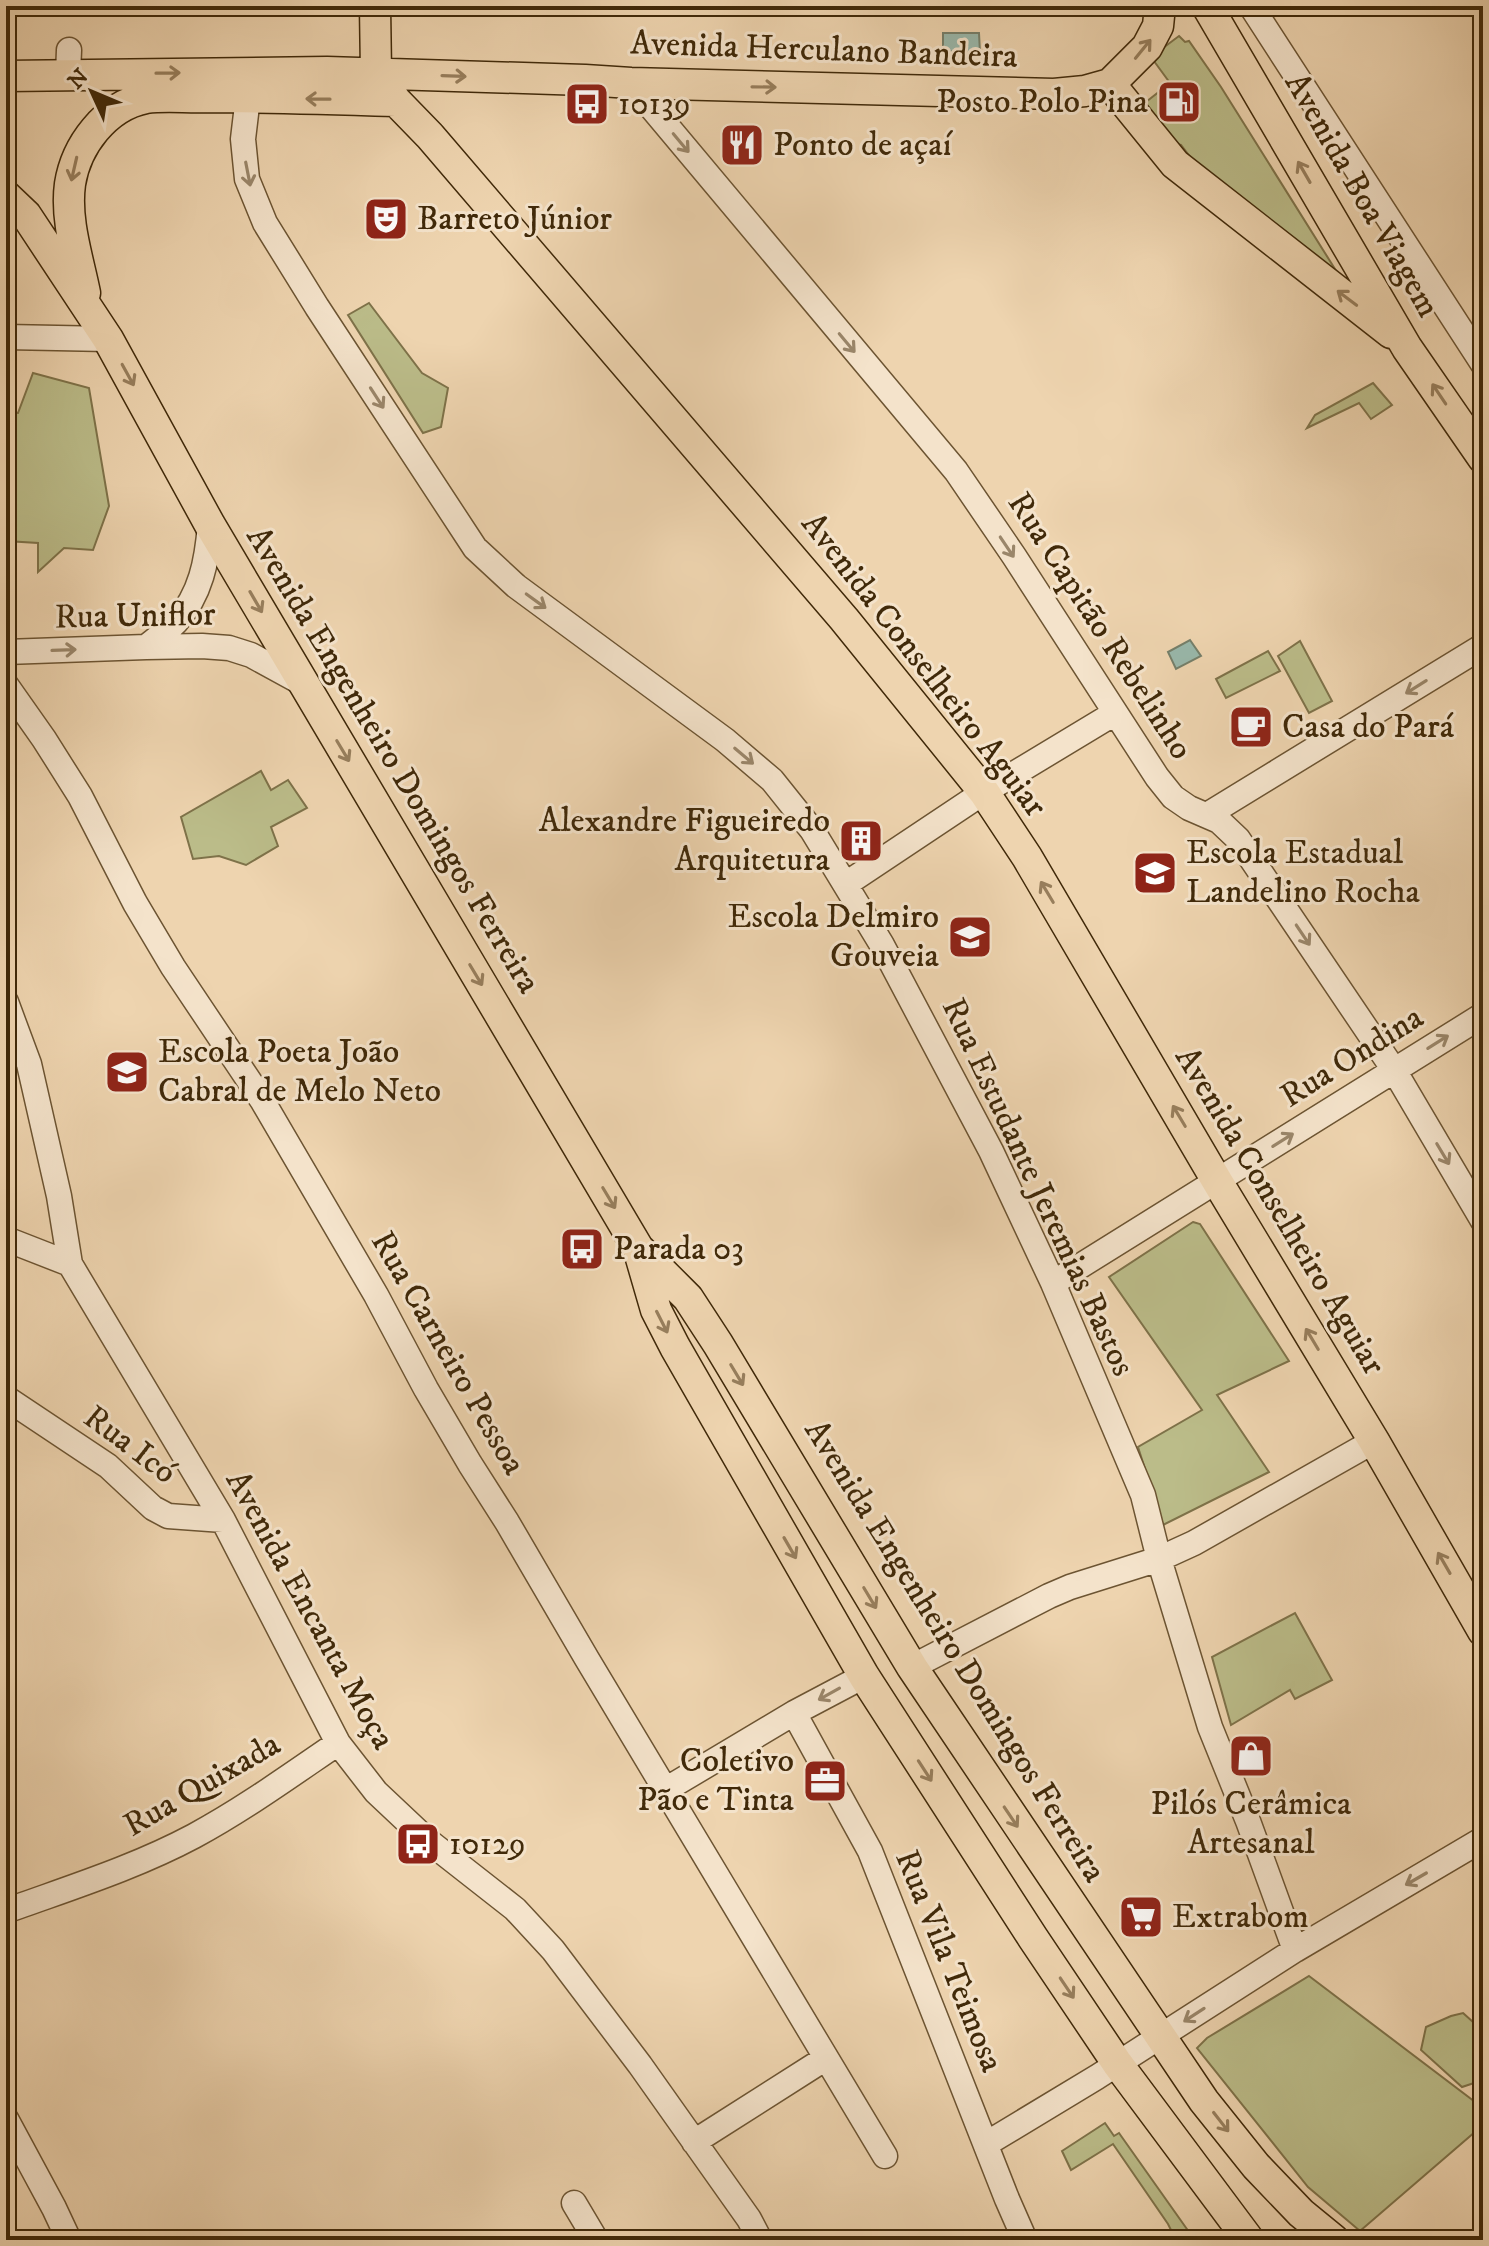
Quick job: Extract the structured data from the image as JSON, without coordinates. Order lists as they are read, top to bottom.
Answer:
{
  "streets": {
    "main road": [
      "Avenida Herculano Bandeira",
      "Avenida Boa Viagem",
      "Avenida Conselheiro Aguiar",
      "Avenida Engenheiro Domingos Ferreira"
    ],
    "street": [
      "Rua Uniflor",
      "Rua Capitão Rebelinho",
      "Rua Ondina",
      "Rua Estudante Jeremias Bastos",
      "Rua Carneiro Pessoa",
      "Rua Icó",
      "Avenida Encanta Moça",
      "Rua Quixada",
      "Rua Vila Teimosa"
    ]
  },
  "crossings": [
    ["Avenida Herculano Bandeira", "Rua Capitão Rebelinho"],
    ["Avenida Herculano Bandeira", "Avenida Conselheiro Aguiar"],
    ["Rua Uniflor", "Avenida Engenheiro Domingos Ferreira"],
    ["Rua Capitão Rebelinho", "Rua Ondina"],
    ["Avenida Conselheiro Aguiar", "Rua Ondina"],
    ["Avenida Engenheiro Domingos Ferreira", "Rua Estudante Jeremias Bastos"],
    ["Rua Ondina", "Rua Estudante Jeremias Bastos"],
    ["Rua Icó", "Avenida Encanta Moça"],
    ["Avenida Encanta Moça", "Rua Quixada"]
  ],
  "one_way": [
    "Avenida Herculano Bandeira",
    "Rua Uniflor",
    "Rua Capitão Rebelinho",
    "Avenida Conselheiro Aguiar",
    "Avenida Engenheiro Domingos Ferreira",
    "Rua Ondina",
    "Rua Estudante Jeremias Bastos"
  ],
  "places": {
    "fuel station": ["Posto Polo Pina"],
    "bus stop": ["10139", "Parada 03", "10129"],
    "restaurant": ["Ponto de açaí"],
    "theatre": ["Barreto Júnior"],
    "cafe": ["Casa do Pará"],
    "building": ["Alexandre Figueiredo Arquitetura"],
    "school or university": ["Escola Estadual Landelino Rocha", "Escola Delmiro Gouveia", "Escola Poeta João Cabral de Melo Neto"],
    "shop": ["Pilós Cerâmica Artesanal"],
    "office": ["Coletivo Pão e Tinta"],
    "supermarket": ["Extrabom"]
  },
  "north": "top left"
}
